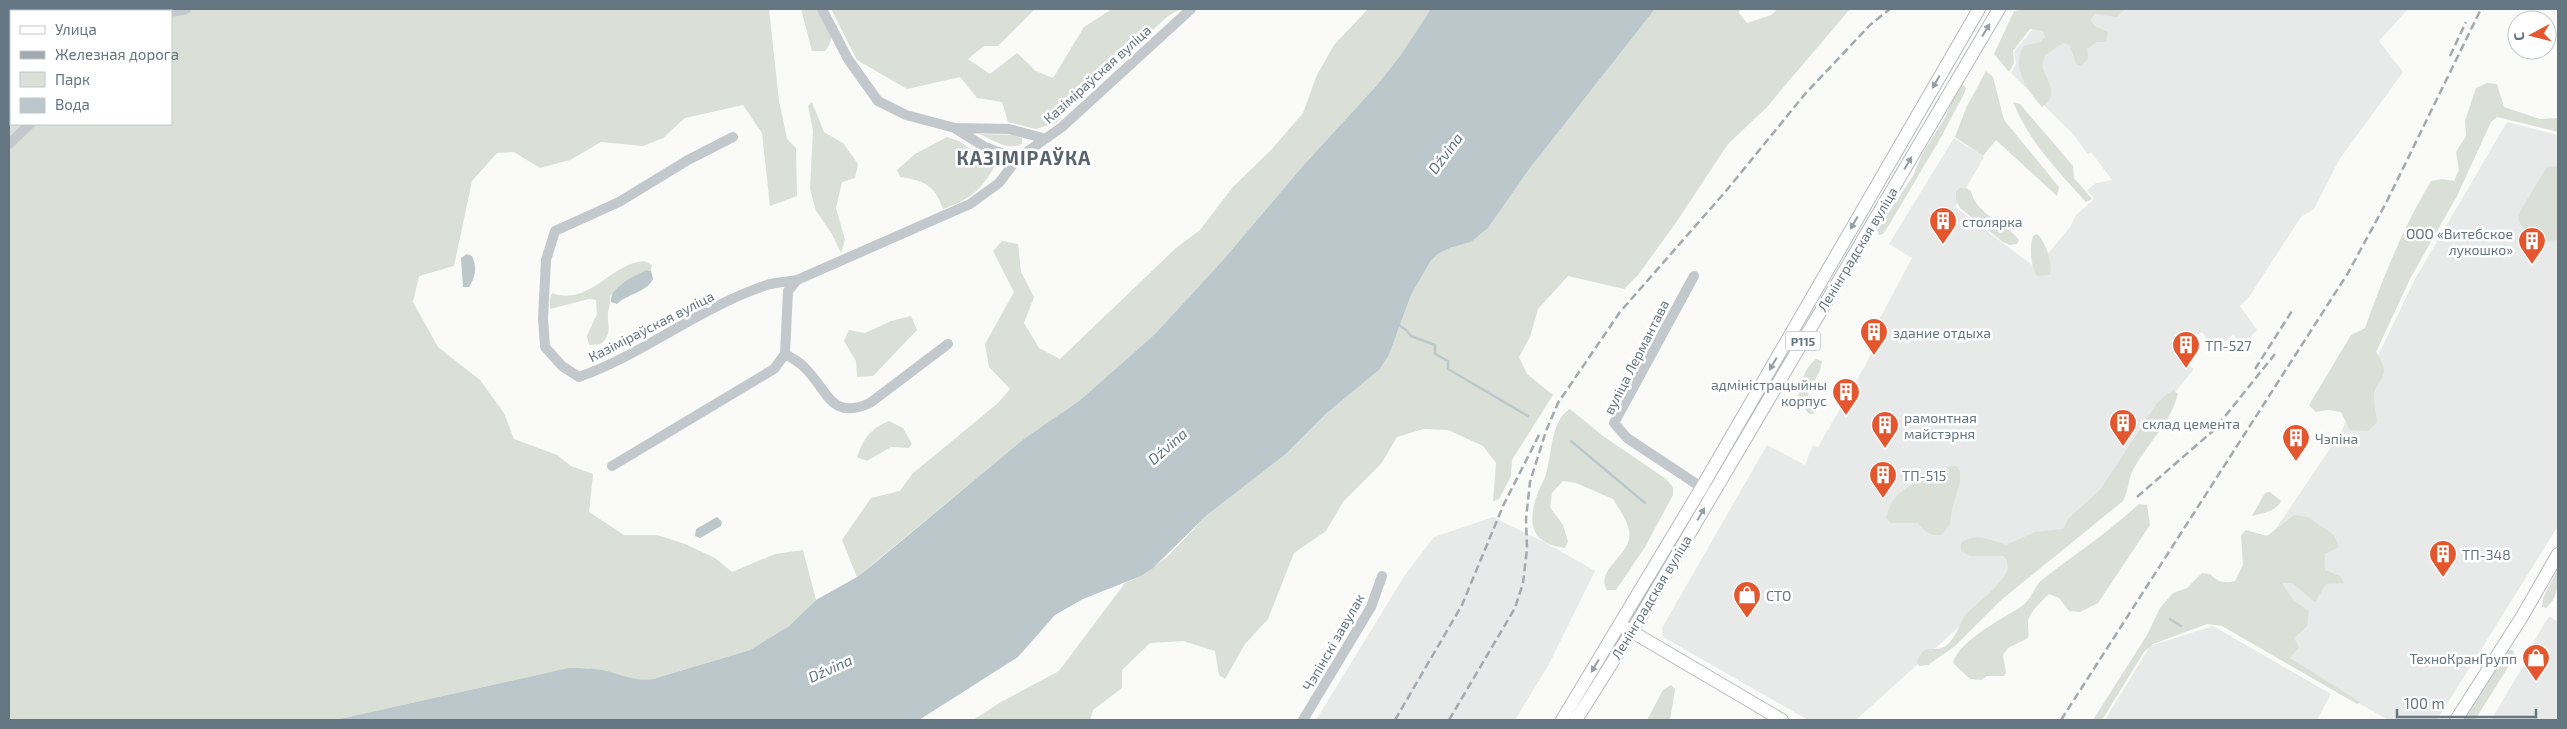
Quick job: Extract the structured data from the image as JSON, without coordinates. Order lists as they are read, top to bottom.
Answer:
{
  "streets": {
    "main road": ["Ленінградская вуліца", "Р115"],
    "street": ["Казіміраўская вуліца", "вуліца Лермантава", "Чэпінскі завулак"]
  },
  "crossings": [
    ["Ленінградская вуліца", "вуліца Лермантава"]
  ],
  "districts": ["КАЗІМІРАЎКА"],
  "water": ["Dźvina"],
  "places": {
    "building": [
      "столярка",
      "ООО «Витебское лукошко»",
      "здание отдыха",
      "ТП-527",
      "адміністрацыйны корпус",
      "склад цемента",
      "рамонтная майстэрня",
      "Чэпіна",
      "ТП-515",
      "ТП-348"
    ],
    "shop": ["СТО", "ТехноКранГрупп"]
  },
  "legend": [
    "Улица",
    "Железная дорога",
    "Парк",
    "Вода"
  ],
  "scale_bar": "100 m",
  "north": "left"
}
